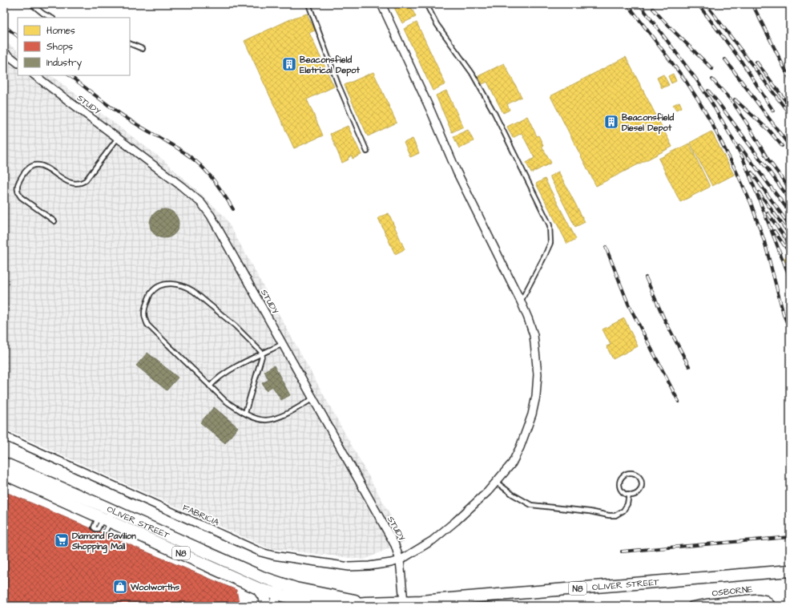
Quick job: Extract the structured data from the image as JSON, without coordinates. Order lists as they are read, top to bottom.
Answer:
{
  "streets": {
    "highway": ["OLIVER STREET", "N8"],
    "street": ["STUDY", "FABRICIA", "OSBORNE"]
  },
  "crossings": [
    ["STUDY", "FABRICIA"],
    ["STUDY", "OLIVER STREET"]
  ],
  "places": {
    "building": ["Beaconsfield Eletrical Depot", "Beaconsfield Diesel Depot"],
    "supermarket": ["Diamond Pavilion Shopping Mall"],
    "shop": ["Woolworths"]
  },
  "legend": ["Homes", "Shops", "Industry"]
}
